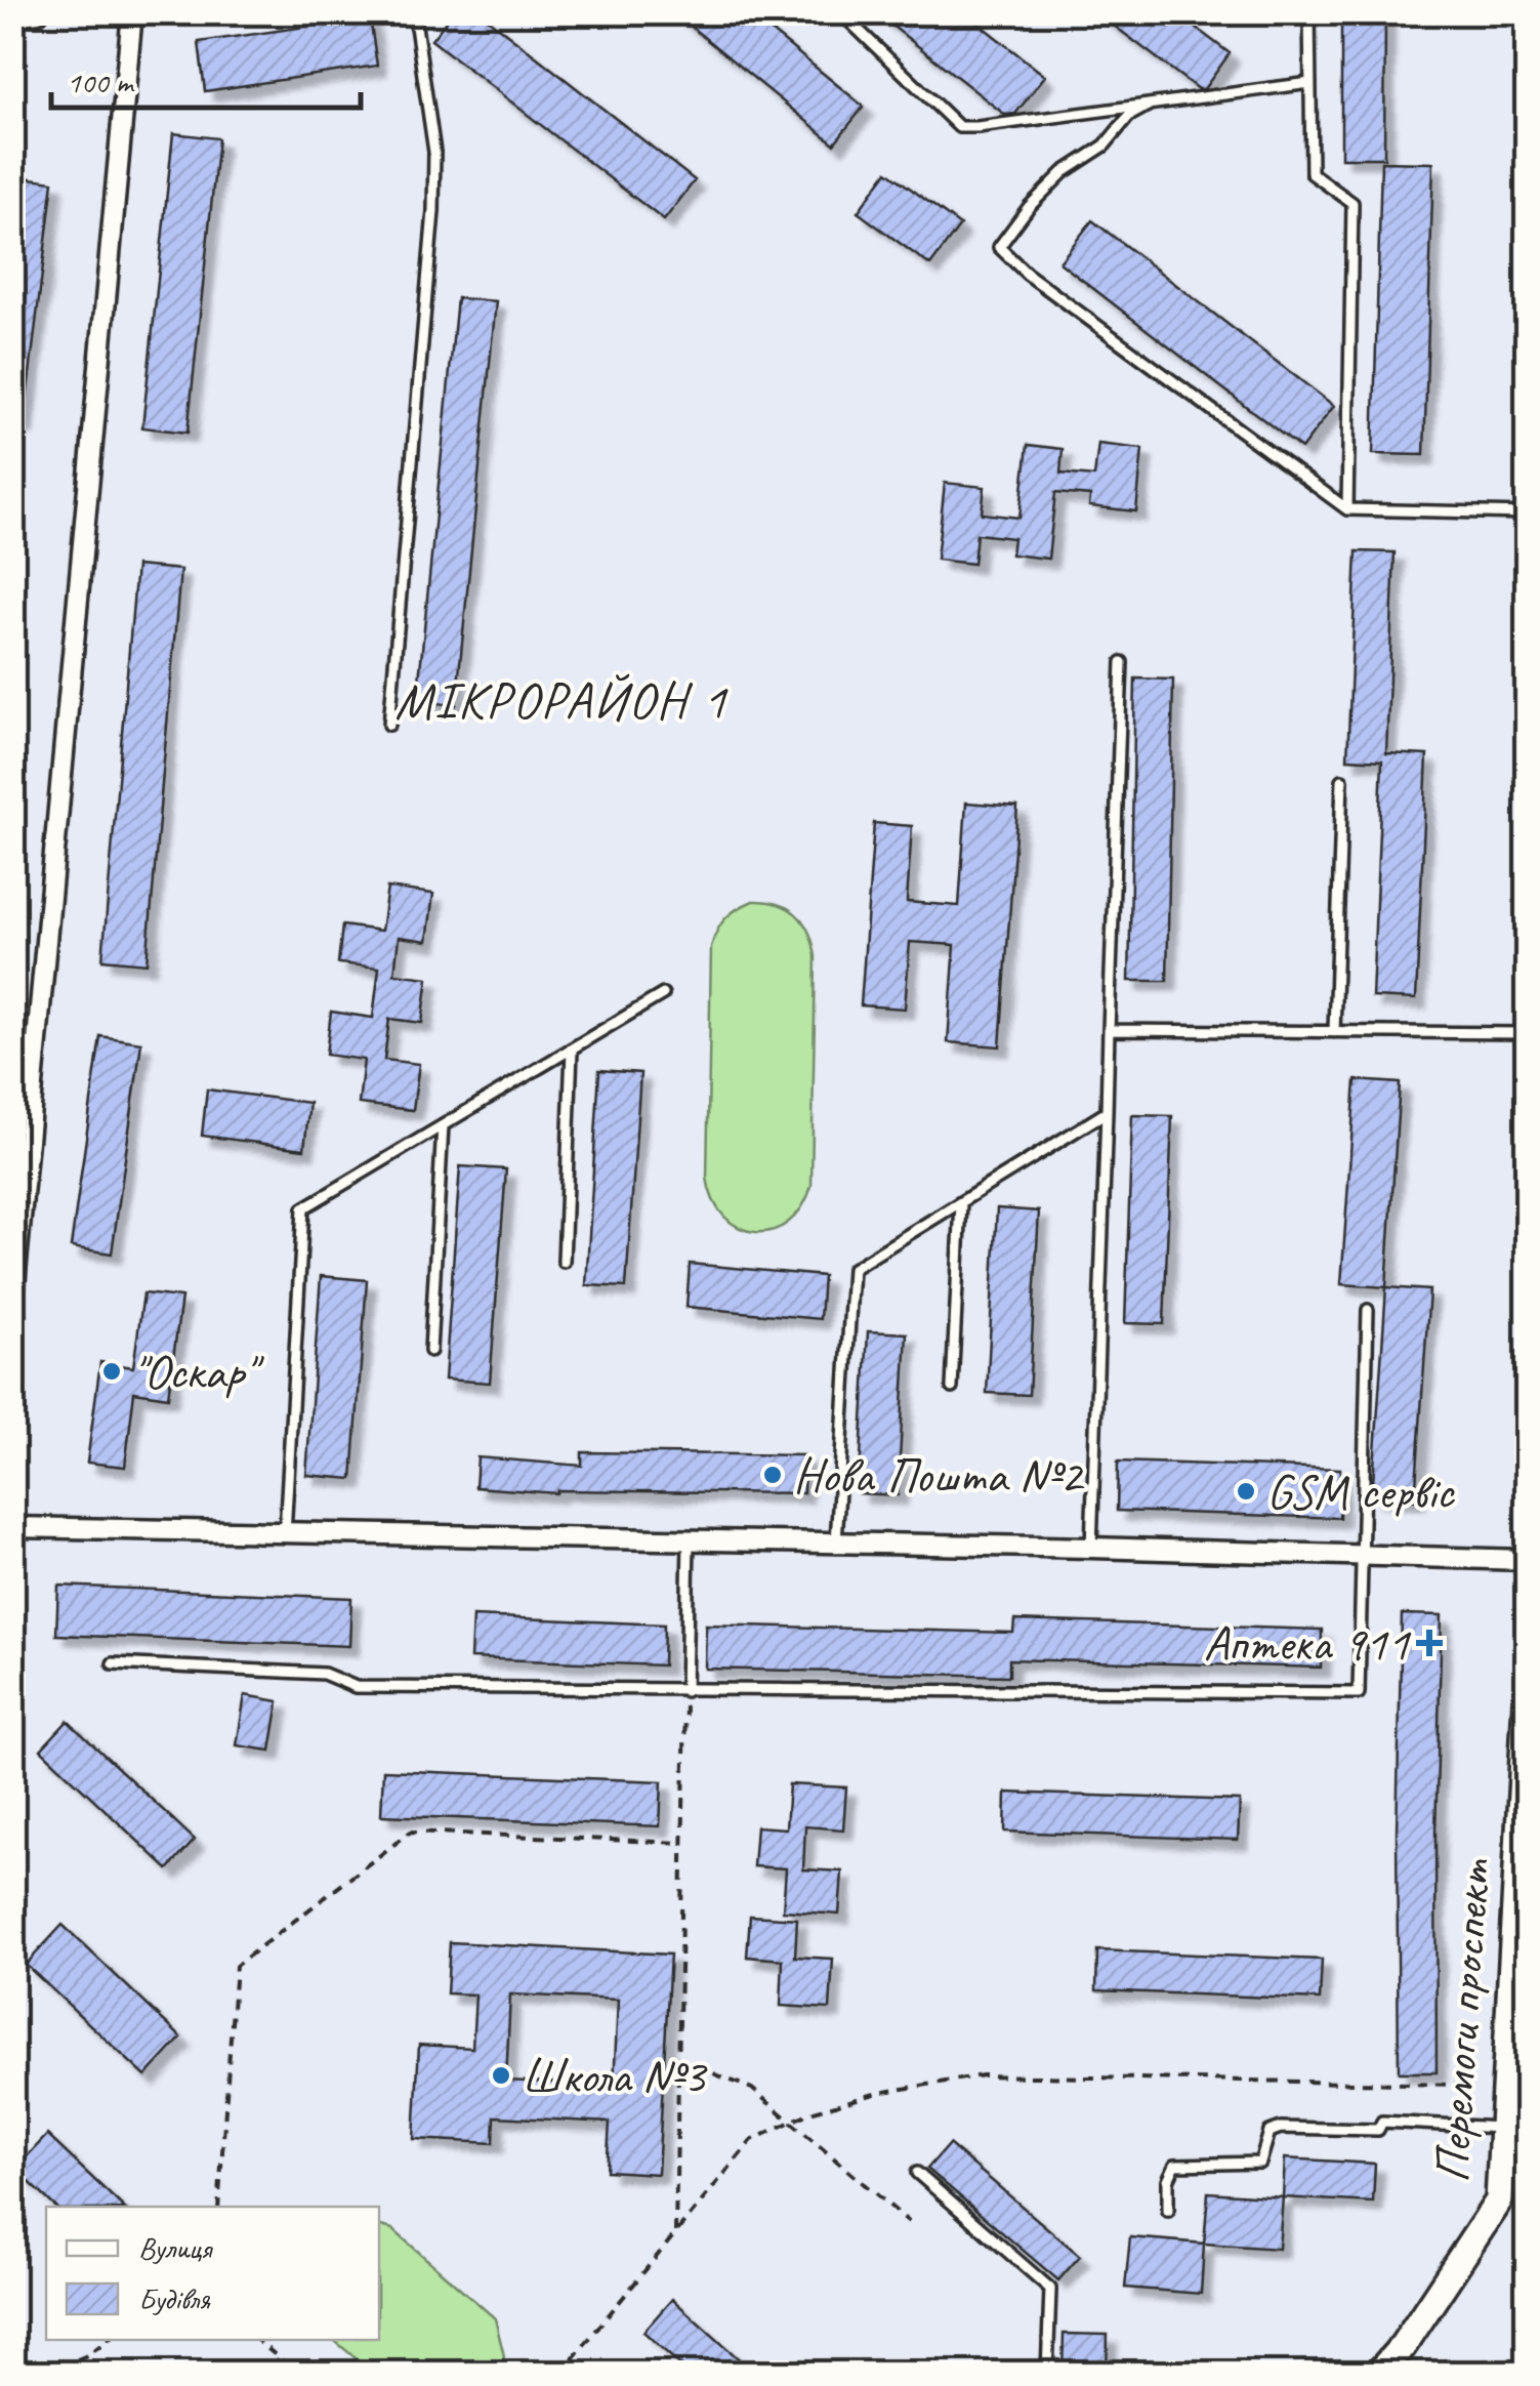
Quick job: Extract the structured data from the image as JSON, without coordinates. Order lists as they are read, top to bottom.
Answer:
{
  "streets": {
    "street": ["Перемоги проспект"]
  },
  "districts": ["МІКРОРАЙОН 1"],
  "places": {
    "other": [
      "\"Оскар\"",
      "Нова Пошта №2",
      "GSM сервіс",
      "Школа №3"
    ],
    "health": ["Аптека 911"]
  },
  "legend": ["Вулиця", "Будівля"],
  "scale_bar": "100 m"
}
